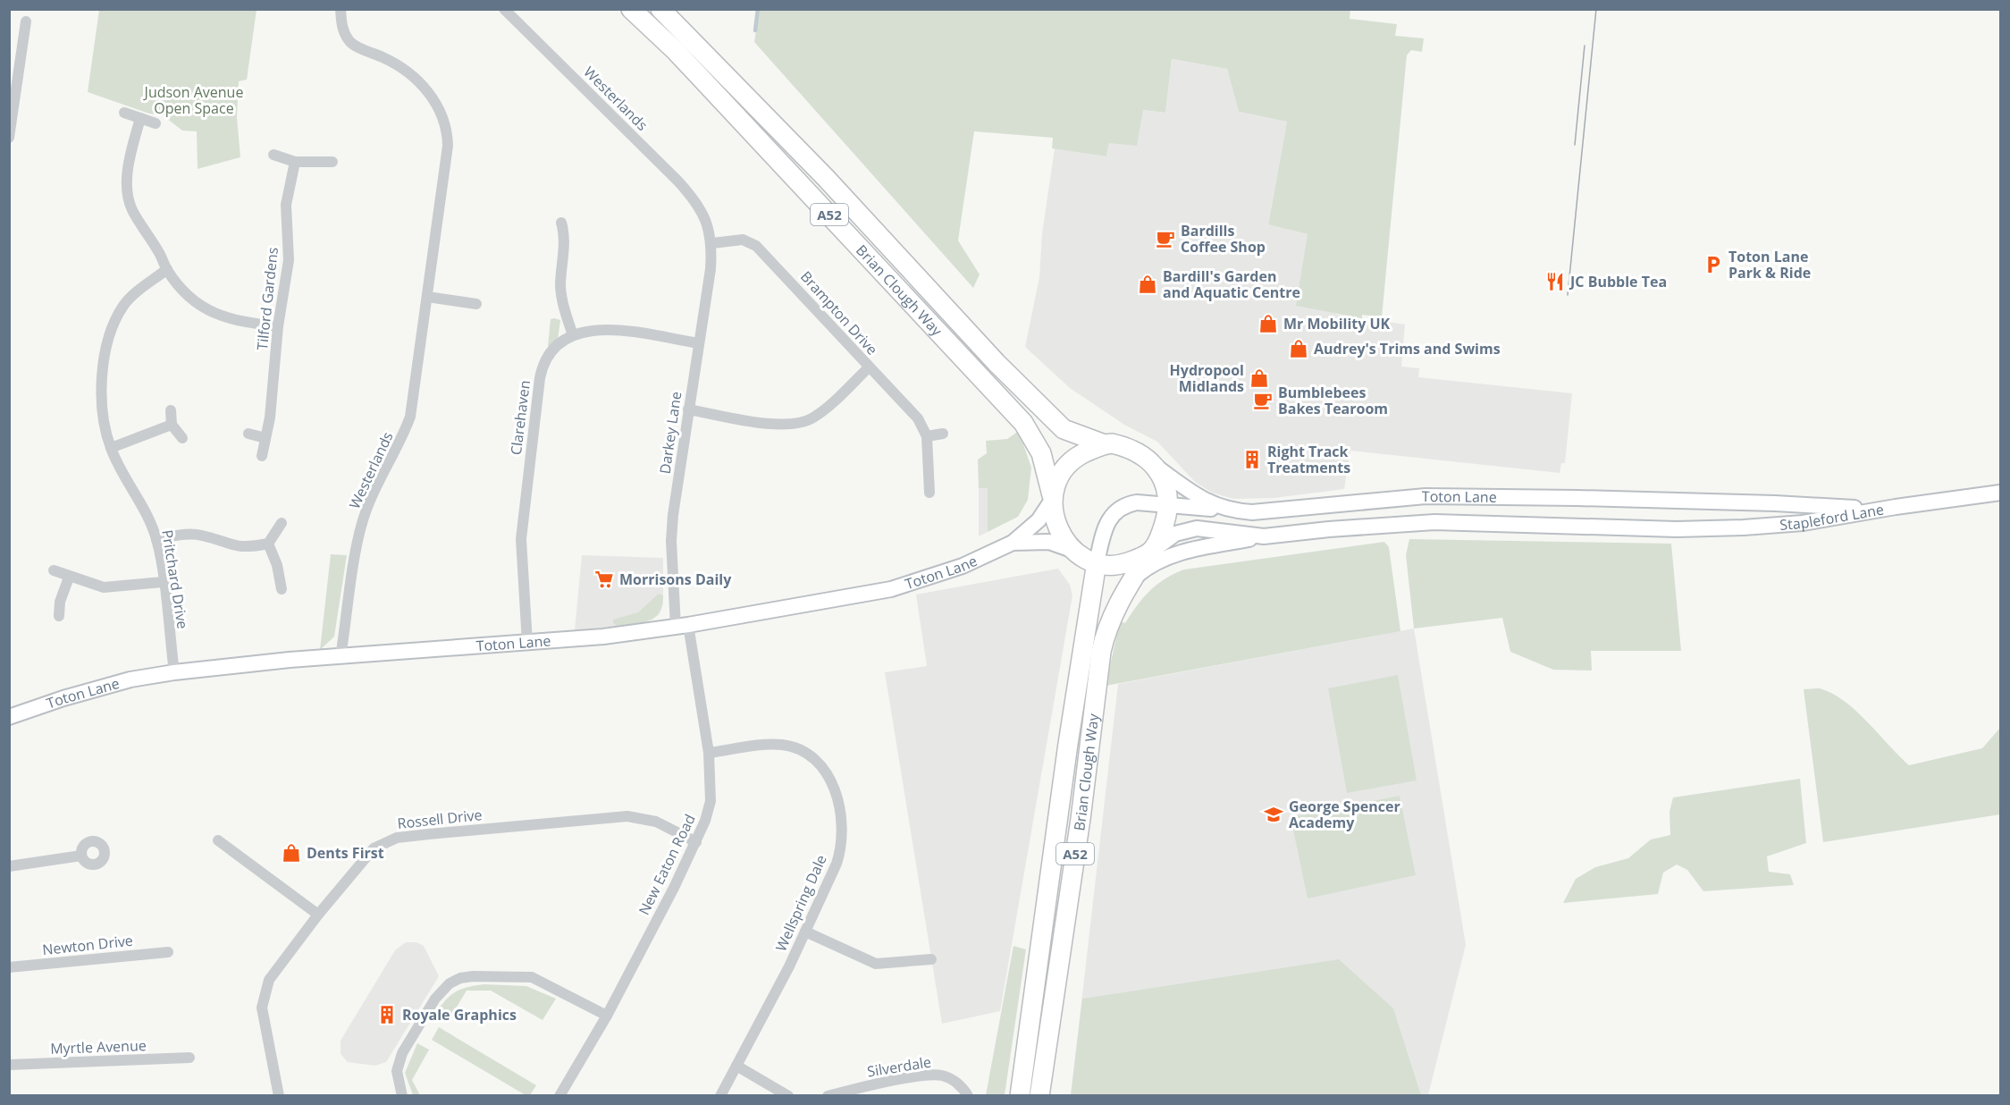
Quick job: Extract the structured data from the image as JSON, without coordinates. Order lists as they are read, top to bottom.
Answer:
{
  "streets": {
    "highway": ["A52", "Brian Clough Way"],
    "main road": ["Toton Lane", "Stapleford Lane"],
    "street": [
      "Westerlands",
      "Tilford Gardens",
      "Brampton Drive",
      "Clarehaven",
      "Darkey Lane",
      "Pritchard Drive",
      "Rossell Drive",
      "New Eaton Road",
      "Wellspring Dale",
      "Newton Drive",
      "Myrtle Avenue",
      "Silverdale"
    ]
  },
  "crossings": [
    ["Westerlands", "Brampton Drive"],
    ["Westerlands", "Darkey Lane"],
    ["Westerlands", "Toton Lane"],
    ["Brian Clough Way", "Toton Lane"],
    ["Brampton Drive", "Darkey Lane"],
    ["Clarehaven", "Darkey Lane"],
    ["Clarehaven", "Toton Lane"],
    ["Darkey Lane", "Toton Lane"],
    ["Darkey Lane", "New Eaton Road"],
    ["Toton Lane", "Stapleford Lane"],
    ["Toton Lane", "Pritchard Drive"],
    ["Toton Lane", "New Eaton Road"],
    ["Rossell Drive", "New Eaton Road"],
    ["New Eaton Road", "Wellspring Dale"]
  ],
  "parks": ["Judson Avenue Open Space"],
  "places": {
    "cafe": ["Bardills Coffee Shop", "Bumblebees Bakes Tearoom"],
    "parking": ["Toton Lane Park & Ride"],
    "restaurant": ["JC Bubble Tea"],
    "shop": [
      "Bardill's Garden and Aquatic Centre",
      "Mr Mobility UK",
      "Audrey's Trims and Swims",
      "Hydropool Midlands",
      "Dents First"
    ],
    "building": ["Right Track Treatments", "Royale Graphics"],
    "supermarket": ["Morrisons Daily"],
    "school or university": ["George Spencer Academy"]
  }
}
